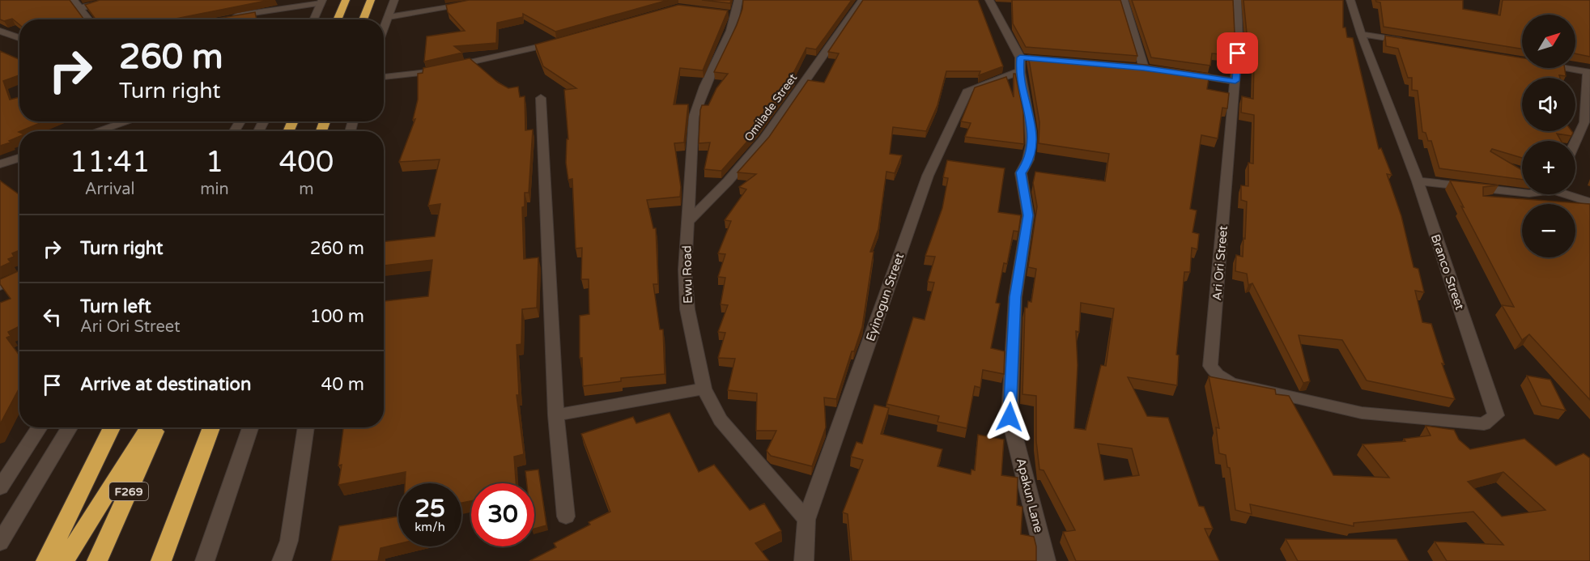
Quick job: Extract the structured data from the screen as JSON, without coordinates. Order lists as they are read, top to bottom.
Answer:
{
  "streets": {
    "highway": ["F269"],
    "street": [
      "Omilade Street",
      "Ari Ori Street",
      "Branco Street",
      "Ewu Road",
      "Eyinogun Street",
      "Apakun Lane"
    ]
  },
  "crossings": [
    ["Omilade Street", "Ewu Road"],
    ["Ari Ori Street", "Branco Street"],
    ["Ewu Road", "Eyinogun Street"],
    ["Eyinogun Street", "Apakun Lane"]
  ],
  "north": "top right",
  "page": {
    "map_buttons": ["+", "−"],
    "turn": ["260 m", "Turn right"],
    "eta": [
      "11:41",
      "Arrival",
      "1",
      "min",
      "400",
      "m"
    ],
    "list": [
      {
        "name": "Turn right",
        "value": "260 m"
      },
      {
        "name": "Turn left",
        "note": "Ari Ori Street",
        "value": "100 m"
      },
      {
        "name": "Arrive at destination",
        "value": "40 m"
      }
    ],
    "speed": "25 km/h",
    "limit": "30"
  }
}
